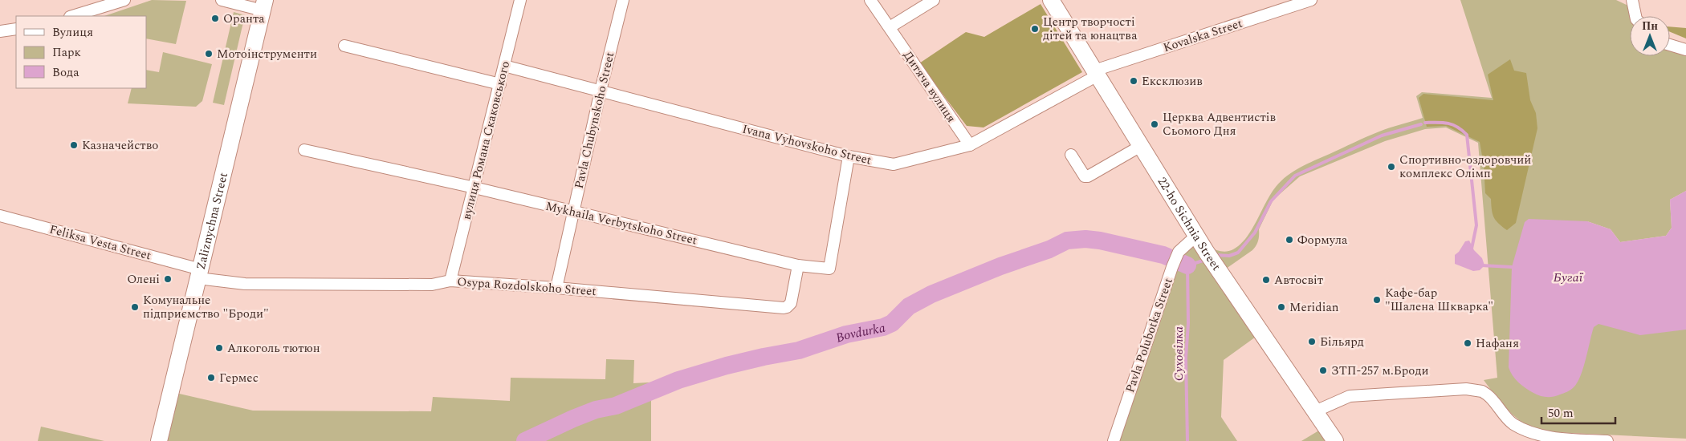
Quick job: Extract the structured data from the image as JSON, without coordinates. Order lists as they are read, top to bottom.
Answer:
{
  "streets": {
    "main road": ["Zaliznychna Street", "22-ho Sichnia Street"],
    "street": [
      "Kovalska Street",
      "Дитяча вулиця",
      "Pavla Chubynskoho Street",
      "вулиця Романа Скаковського",
      "Ivana Vyhovskoho Street",
      "Mykhaila Verbytskoho Street",
      "Feliksa Vesta Street",
      "Osypa Rozdolskoho Street",
      "Pavla Polubotka Street"
    ]
  },
  "crossings": [
    ["Kovalska Street", "Ivana Vyhovskoho Street"],
    ["Kovalska Street", "22-ho Sichnia Street"],
    ["Дитяча вулиця", "Ivana Vyhovskoho Street"],
    ["Pavla Chubynskoho Street", "Ivana Vyhovskoho Street"],
    ["Pavla Chubynskoho Street", "Mykhaila Verbytskoho Street"],
    ["Pavla Chubynskoho Street", "Osypa Rozdolskoho Street"],
    ["вулиця Романа Скаковського", "Ivana Vyhovskoho Street"],
    ["вулиця Романа Скаковського", "Mykhaila Verbytskoho Street"],
    ["вулиця Романа Скаковського", "Osypa Rozdolskoho Street"],
    ["Ivana Vyhovskoho Street", "Mykhaila Verbytskoho Street"],
    ["Ivana Vyhovskoho Street", "22-ho Sichnia Street"],
    ["Zaliznychna Street", "Feliksa Vesta Street"],
    ["Zaliznychna Street", "Osypa Rozdolskoho Street"],
    ["Mykhaila Verbytskoho Street", "Osypa Rozdolskoho Street"],
    ["22-ho Sichnia Street", "Pavla Polubotka Street"],
    ["Feliksa Vesta Street", "Osypa Rozdolskoho Street"]
  ],
  "water": ["Бугаї", "Bovdurka", "Суховілка"],
  "places": [
    "Оранта",
    "Центр творчості дітей та юнацтва",
    "Мотоінструменти",
    "Ексклюзив",
    "Церква Адвентистів Сьомого Дня",
    "Казначейство",
    "Спортивно-оздоровчий комплекс Олімп",
    "Формула",
    "Олені",
    "Автосвіт",
    "Кафе-бар \"Шалена Шкварка\"",
    "Комунальне підприємство \"Броди\"",
    "Meridian",
    "Більярд",
    "Нафаня",
    "Алкоголь тютюн",
    "ЗТП-257 м.Броди",
    "Гермес"
  ],
  "legend": ["Вулиця", "Парк", "Вода"],
  "scale_bar": "50 m",
  "north": "top"
}
